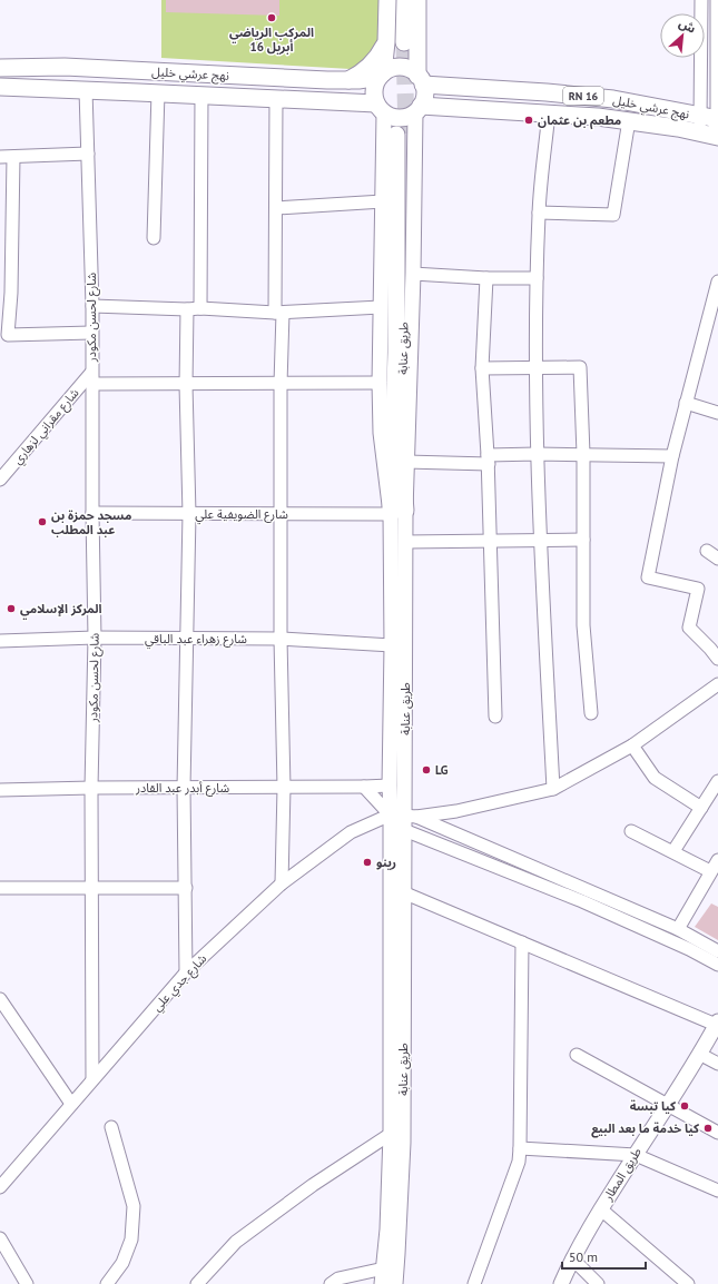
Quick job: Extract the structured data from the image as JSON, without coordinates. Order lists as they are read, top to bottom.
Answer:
{
  "streets": {
    "highway": ["نهج عرشي خليل", "RN 16", "طريق عنابة"],
    "main road": ["طريق المطار"],
    "street": [
      "شارع لحسن مكودر",
      "شارع مقراني لزهاري",
      "شارع الضويفية علي",
      "شارع زهراء عبد الباقي",
      "شارع أبدر عبد القادر",
      "شارع جدي علي"
    ]
  },
  "crossings": [
    ["نهج عرشي خليل", "شارع لحسن مكودر"],
    ["شارع لحسن مكودر", "شارع مقراني لزهاري"],
    ["شارع لحسن مكودر", "شارع الضويفية علي"],
    ["شارع لحسن مكودر", "شارع زهراء عبد الباقي"],
    ["شارع لحسن مكودر", "شارع أبدر عبد القادر"],
    ["شارع لحسن مكودر", "شارع جدي علي"],
    ["طريق عنابة", "شارع الضويفية علي"],
    ["طريق عنابة", "شارع زهراء عبد الباقي"],
    ["طريق عنابة", "شارع أبدر عبد القادر"],
    ["طريق عنابة", "شارع جدي علي"]
  ],
  "places": [
    "المركب الرياضي 16 أبريل",
    "مطعم بن عثمان",
    "مسجد حمزة بن عبد المطلب",
    "المركز الإسلامي",
    "LG",
    "رينو",
    "كيا تبسة",
    "كيا خدمة ما بعد البيع"
  ],
  "scale_bar": "50 m",
  "north": "top right"
}
